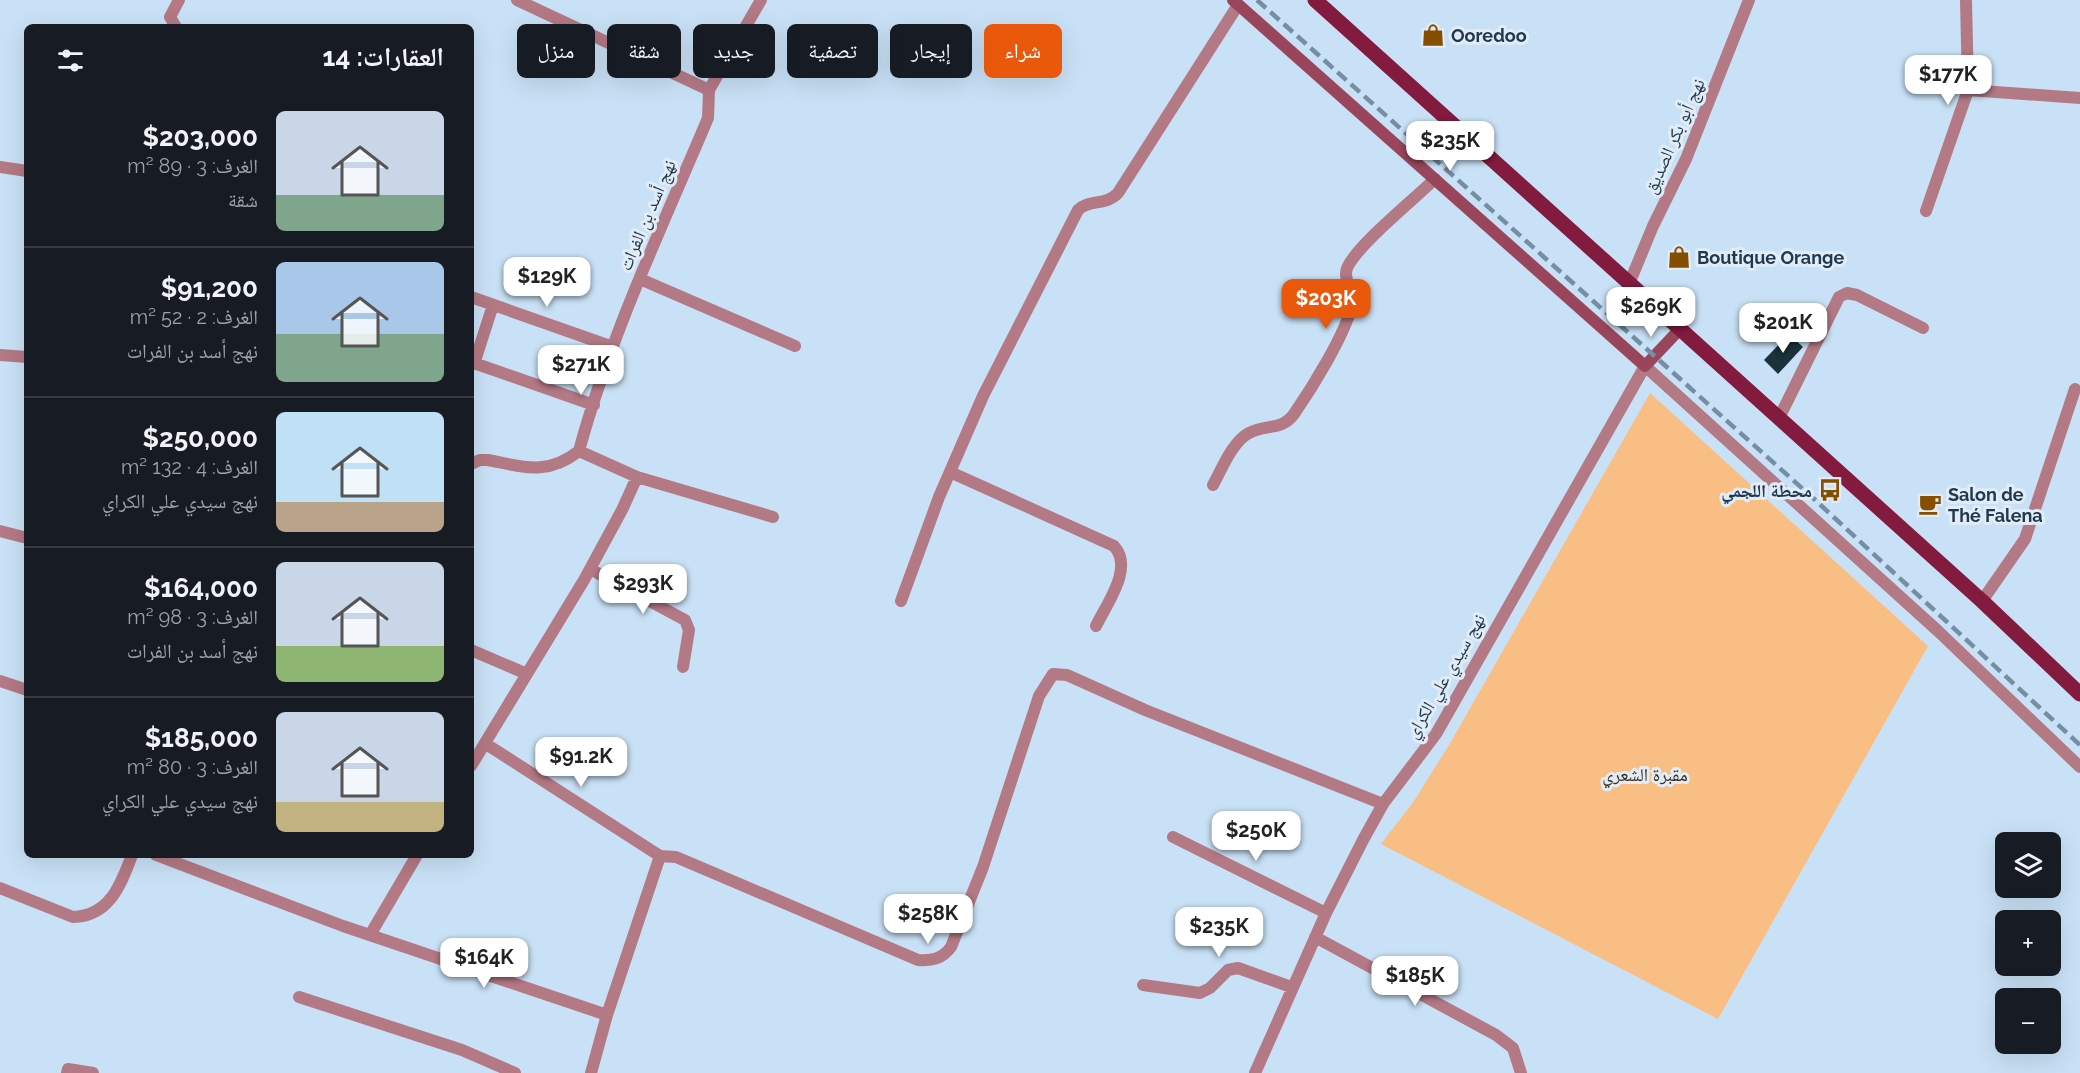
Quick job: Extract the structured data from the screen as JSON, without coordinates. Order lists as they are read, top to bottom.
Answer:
{
  "streets": {
    "street": ["نهج أبو بكر الصديق", "نهج أسد بن الفرات", "نهج سيدي علي الكراي"]
  },
  "parks": ["مقبرة الشعري"],
  "places": {
    "shop": ["Ooredoo", "Boutique Orange"],
    "bus stop": ["محطة اللجمي"],
    "cafe": ["Salon de Thé Falena"]
  },
  "page": {
    "chip": [
      "شراء",
      "إيجار",
      "تصفية",
      "جديد",
      "شقة",
      "منزل"
    ],
    "heading": "العقارات: 14",
    "price": [
      "$177K",
      "$235K",
      "$129K",
      "$203K",
      "$269K",
      "$201K",
      "$271K",
      "$293K",
      "$91.2K",
      "$250K",
      "$258K",
      "$235K",
      "$164K",
      "$185K"
    ],
    "list": [
      {
        "name": "$203,000",
        "note": "الغرف: 3 · 89 m² · شقة"
      },
      {
        "name": "$91,200",
        "note": "الغرف: 2 · 52 m² · نهج أسد بن الفرات"
      },
      {
        "name": "$250,000",
        "note": "الغرف: 4 · 132 m² · نهج سيدي علي الكراي"
      },
      {
        "name": "$164,000",
        "note": "الغرف: 3 · 98 m² · نهج أسد بن الفرات"
      },
      {
        "name": "$185,000",
        "note": "الغرف: 3 · 80 m² · نهج سيدي علي الكراي"
      }
    ],
    "map_buttons": ["+", "−"]
  }
}
